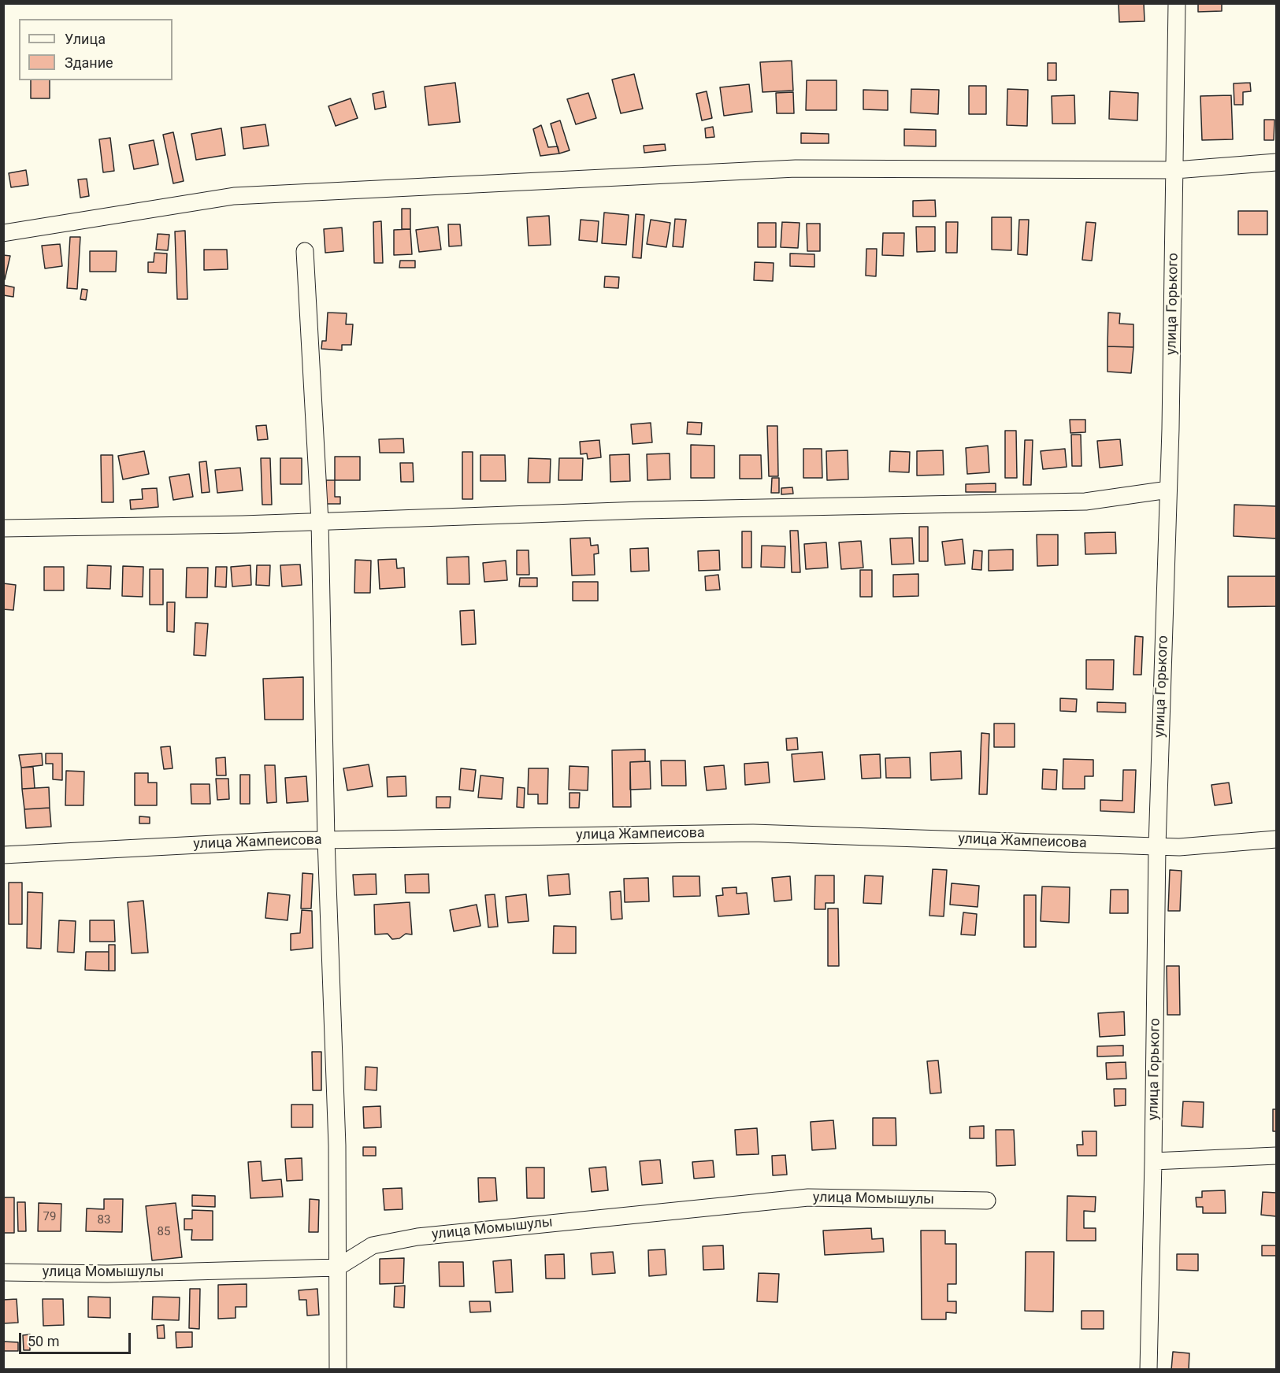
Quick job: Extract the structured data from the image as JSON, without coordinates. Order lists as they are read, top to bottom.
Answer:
{
  "streets": {
    "street": ["улица Горького", "улица Жампеисова", "улица Момышулы"]
  },
  "crossings": [
    ["улица Горького", "улица Жампеисова"]
  ],
  "house_numbers": ["79", "83", "85"],
  "legend": ["Улица", "Здание"],
  "scale_bar": "50 m"
}
